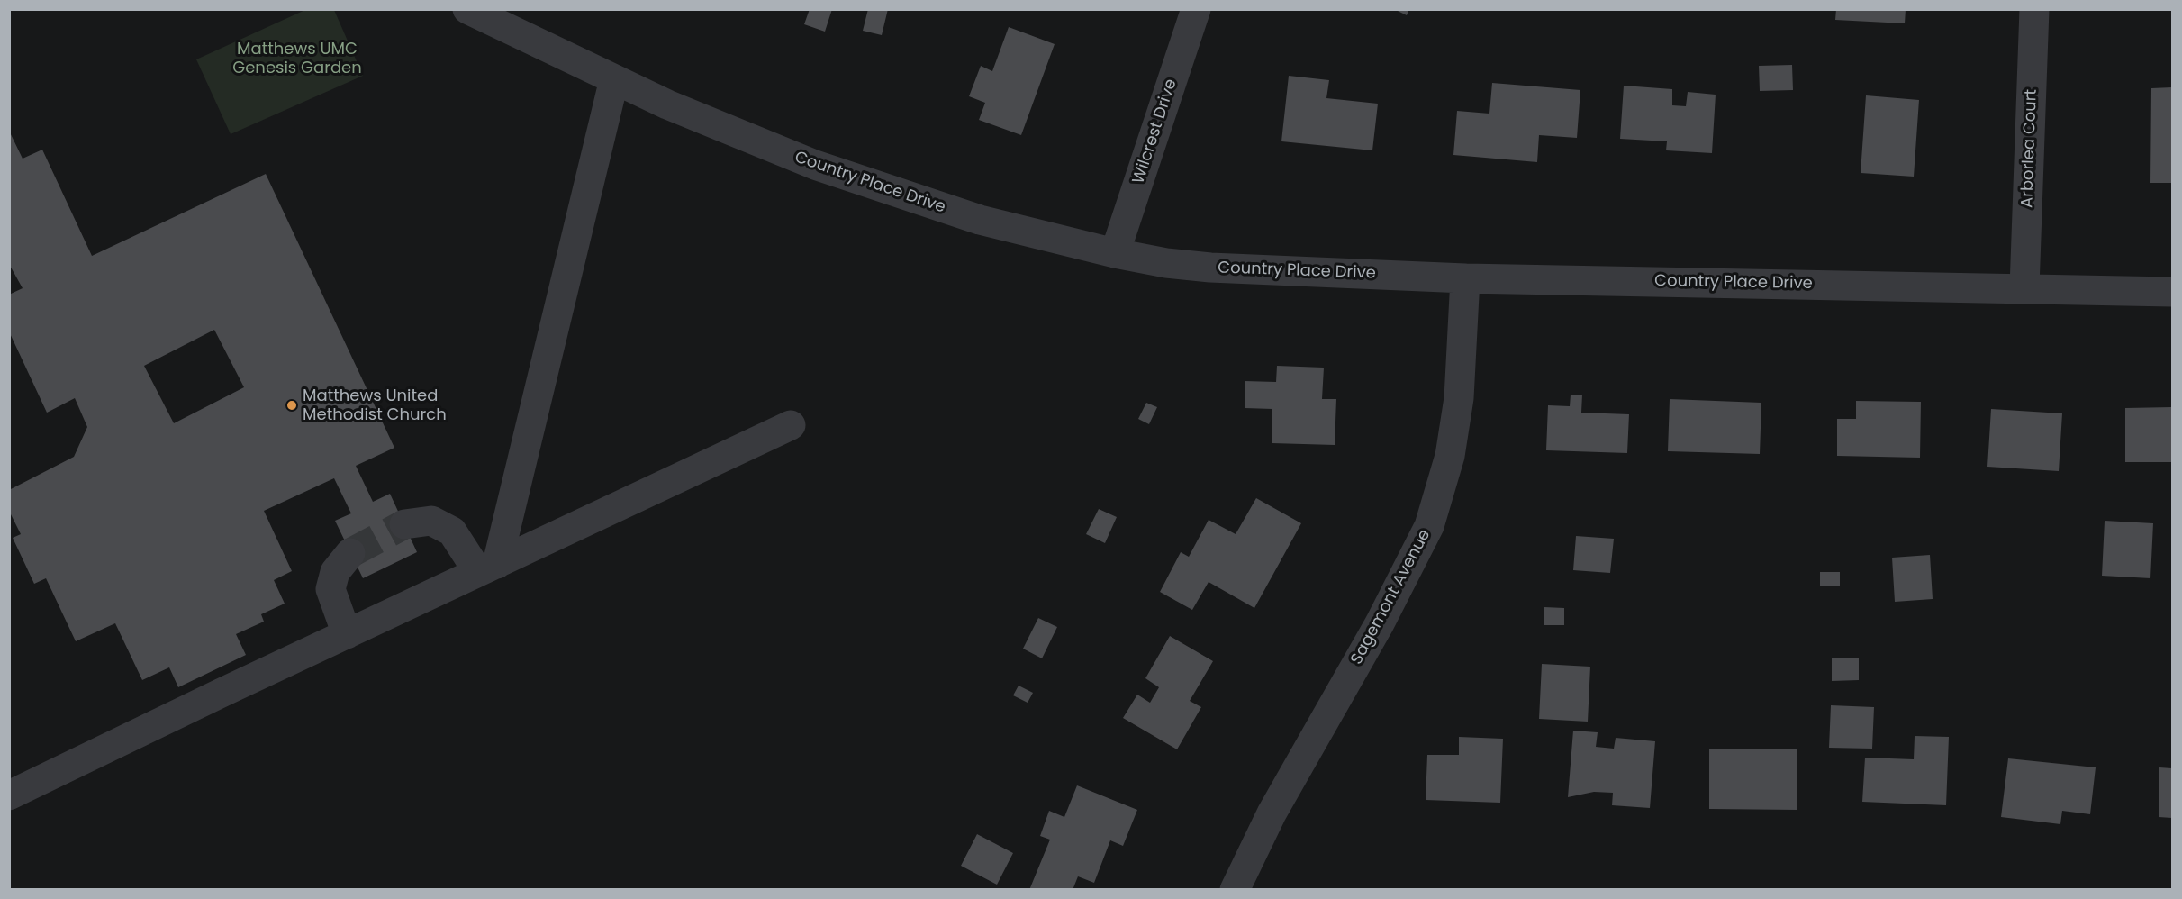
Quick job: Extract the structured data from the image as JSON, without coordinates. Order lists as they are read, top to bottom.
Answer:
{
  "streets": {
    "street": [
      "Wilcrest Drive",
      "Arborlea Court",
      "Country Place Drive",
      "Sagemont Avenue"
    ]
  },
  "crossings": [
    ["Wilcrest Drive", "Country Place Drive"],
    ["Arborlea Court", "Country Place Drive"],
    ["Country Place Drive", "Sagemont Avenue"]
  ],
  "parks": ["Matthews UMC Genesis Garden"],
  "places": ["Matthews United Methodist Church"]
}
